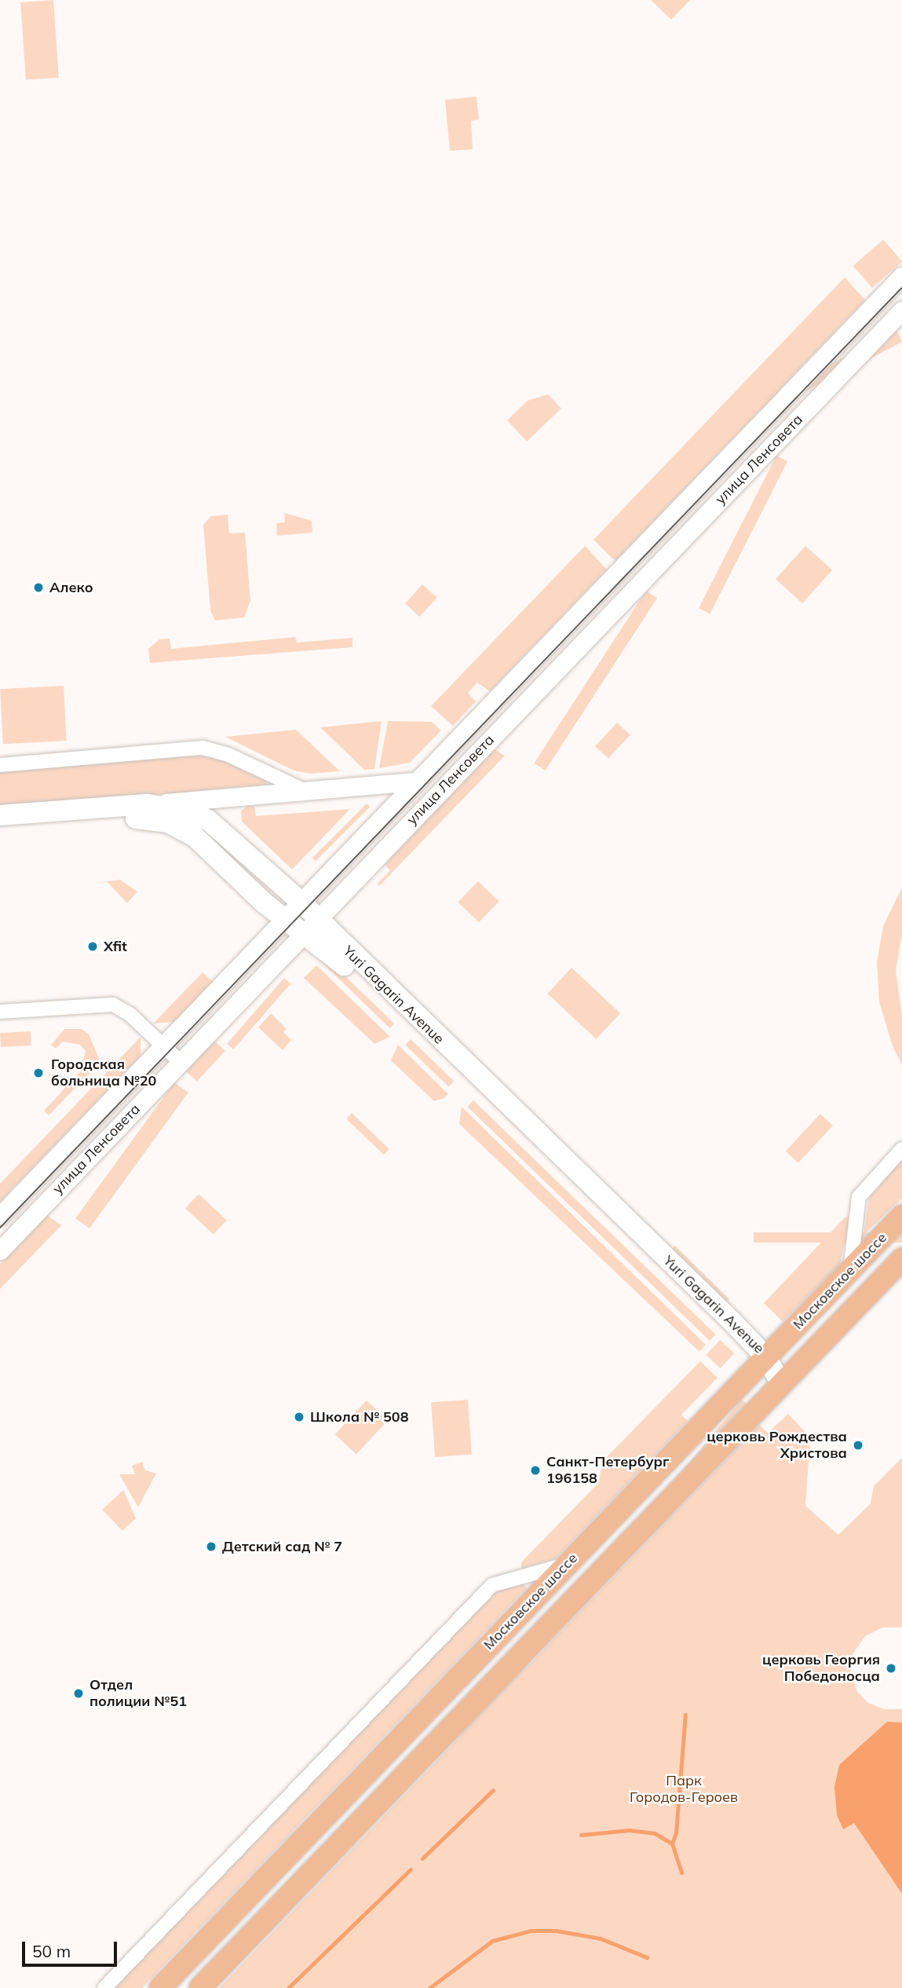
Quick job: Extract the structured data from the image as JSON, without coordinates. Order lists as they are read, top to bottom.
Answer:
{
  "streets": {
    "main road": ["Yuri Gagarin Avenue", "Московское шоссе"],
    "street": ["улица Ленсовета"]
  },
  "crossings": [
    ["улица Ленсовета", "Yuri Gagarin Avenue"],
    ["Yuri Gagarin Avenue", "Московское шоссе"]
  ],
  "parks": ["Парк Городов-Героев"],
  "places": [
    "Алеко",
    "Xfit",
    "Городская больница №20",
    "Школа № 508",
    "церковь Рождества Христова",
    "Санкт-Петербург 196158",
    "Детский сад № 7",
    "церковь Георгия Победоносца",
    "Отдел полиции №51"
  ],
  "scale_bar": "50 m"
}
